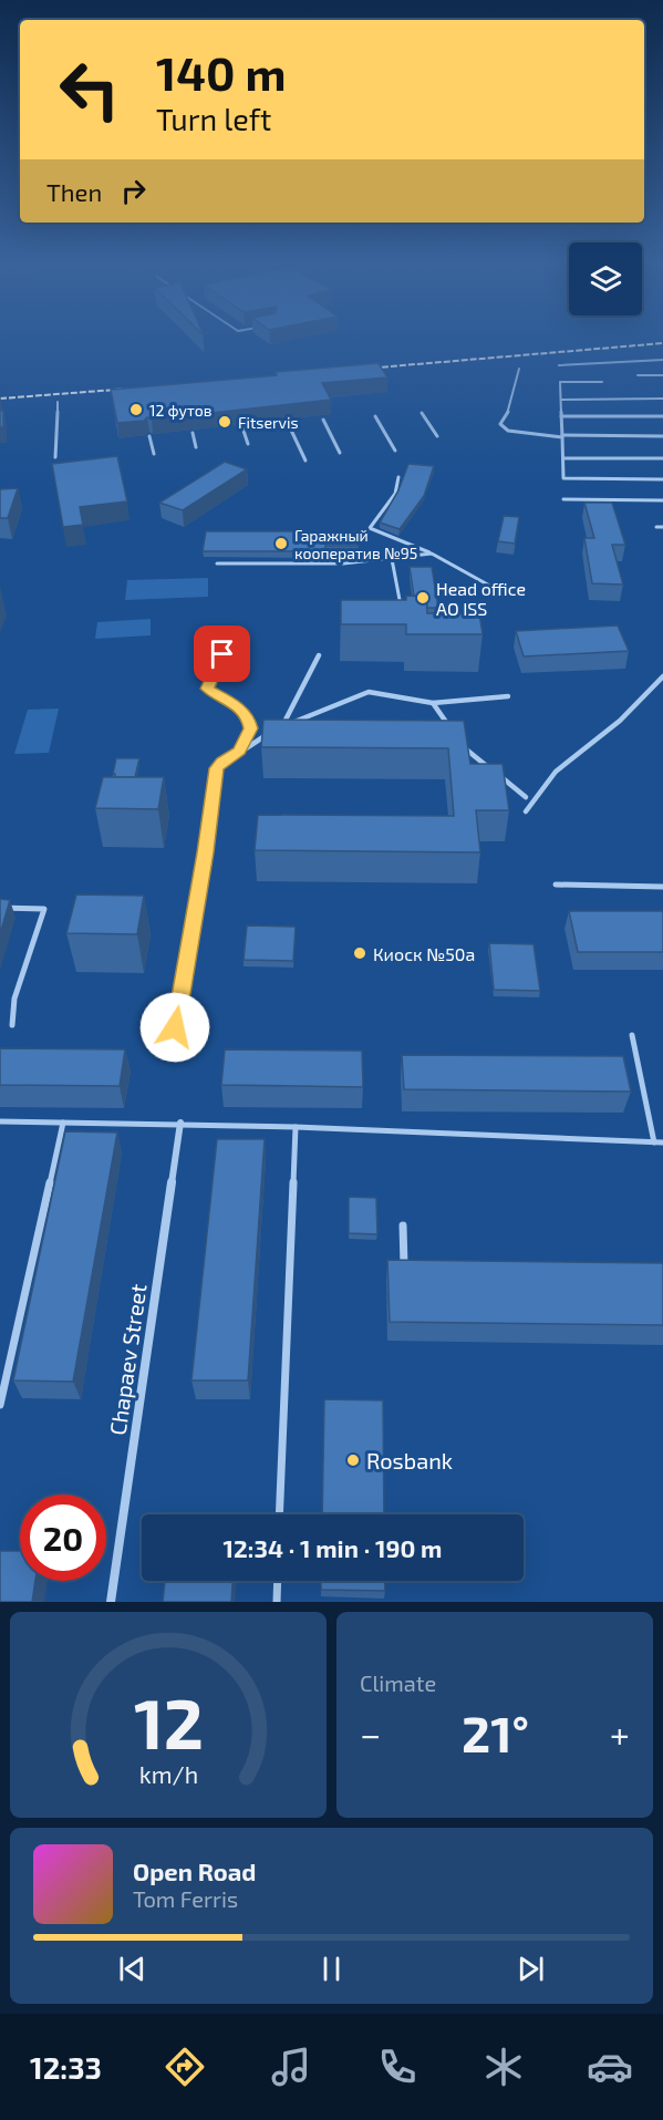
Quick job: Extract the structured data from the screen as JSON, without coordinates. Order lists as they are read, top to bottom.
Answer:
{
  "streets": {
    "street": ["Chapaev Street"]
  },
  "places": [
    "12 футов",
    "Fitservis",
    "Гаражный кооператив №95",
    "Head office AO ISS",
    "Киоск №50а",
    "Rosbank"
  ],
  "page": {
    "turn": ["140 m", "Turn left"],
    "then": "Then",
    "limit": "20",
    "trip": "12:34 · 1 min · 190 m",
    "tile": "Climate",
    "heat": ["−", "21°", "+"],
    "song": ["Open Road", "Tom Ferris"],
    "tabs": "12:33",
    "gauge": ["12", "km/h"]
  }
}
